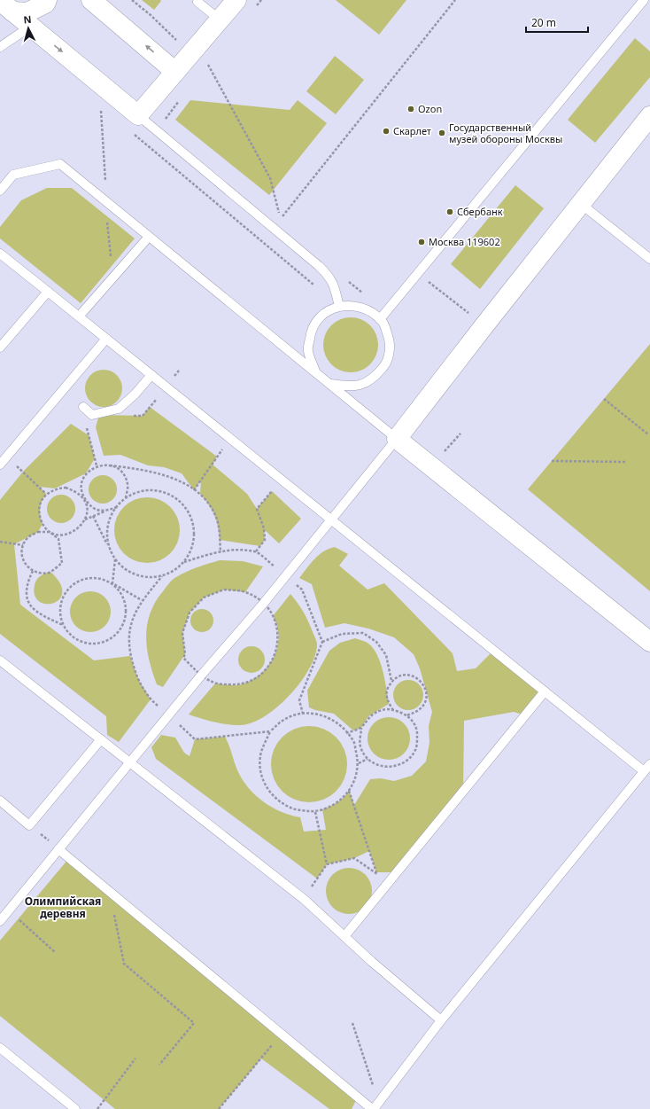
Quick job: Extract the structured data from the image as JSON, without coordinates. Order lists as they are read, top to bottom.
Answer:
{
  "districts": ["Олимпийская деревня"],
  "places": [
    "Ozon",
    "Скарлет",
    "Государственный музей обороны Москвы",
    "Сбербанк",
    "Москва 119602"
  ],
  "scale_bar": "20 m",
  "north": "top"
}
